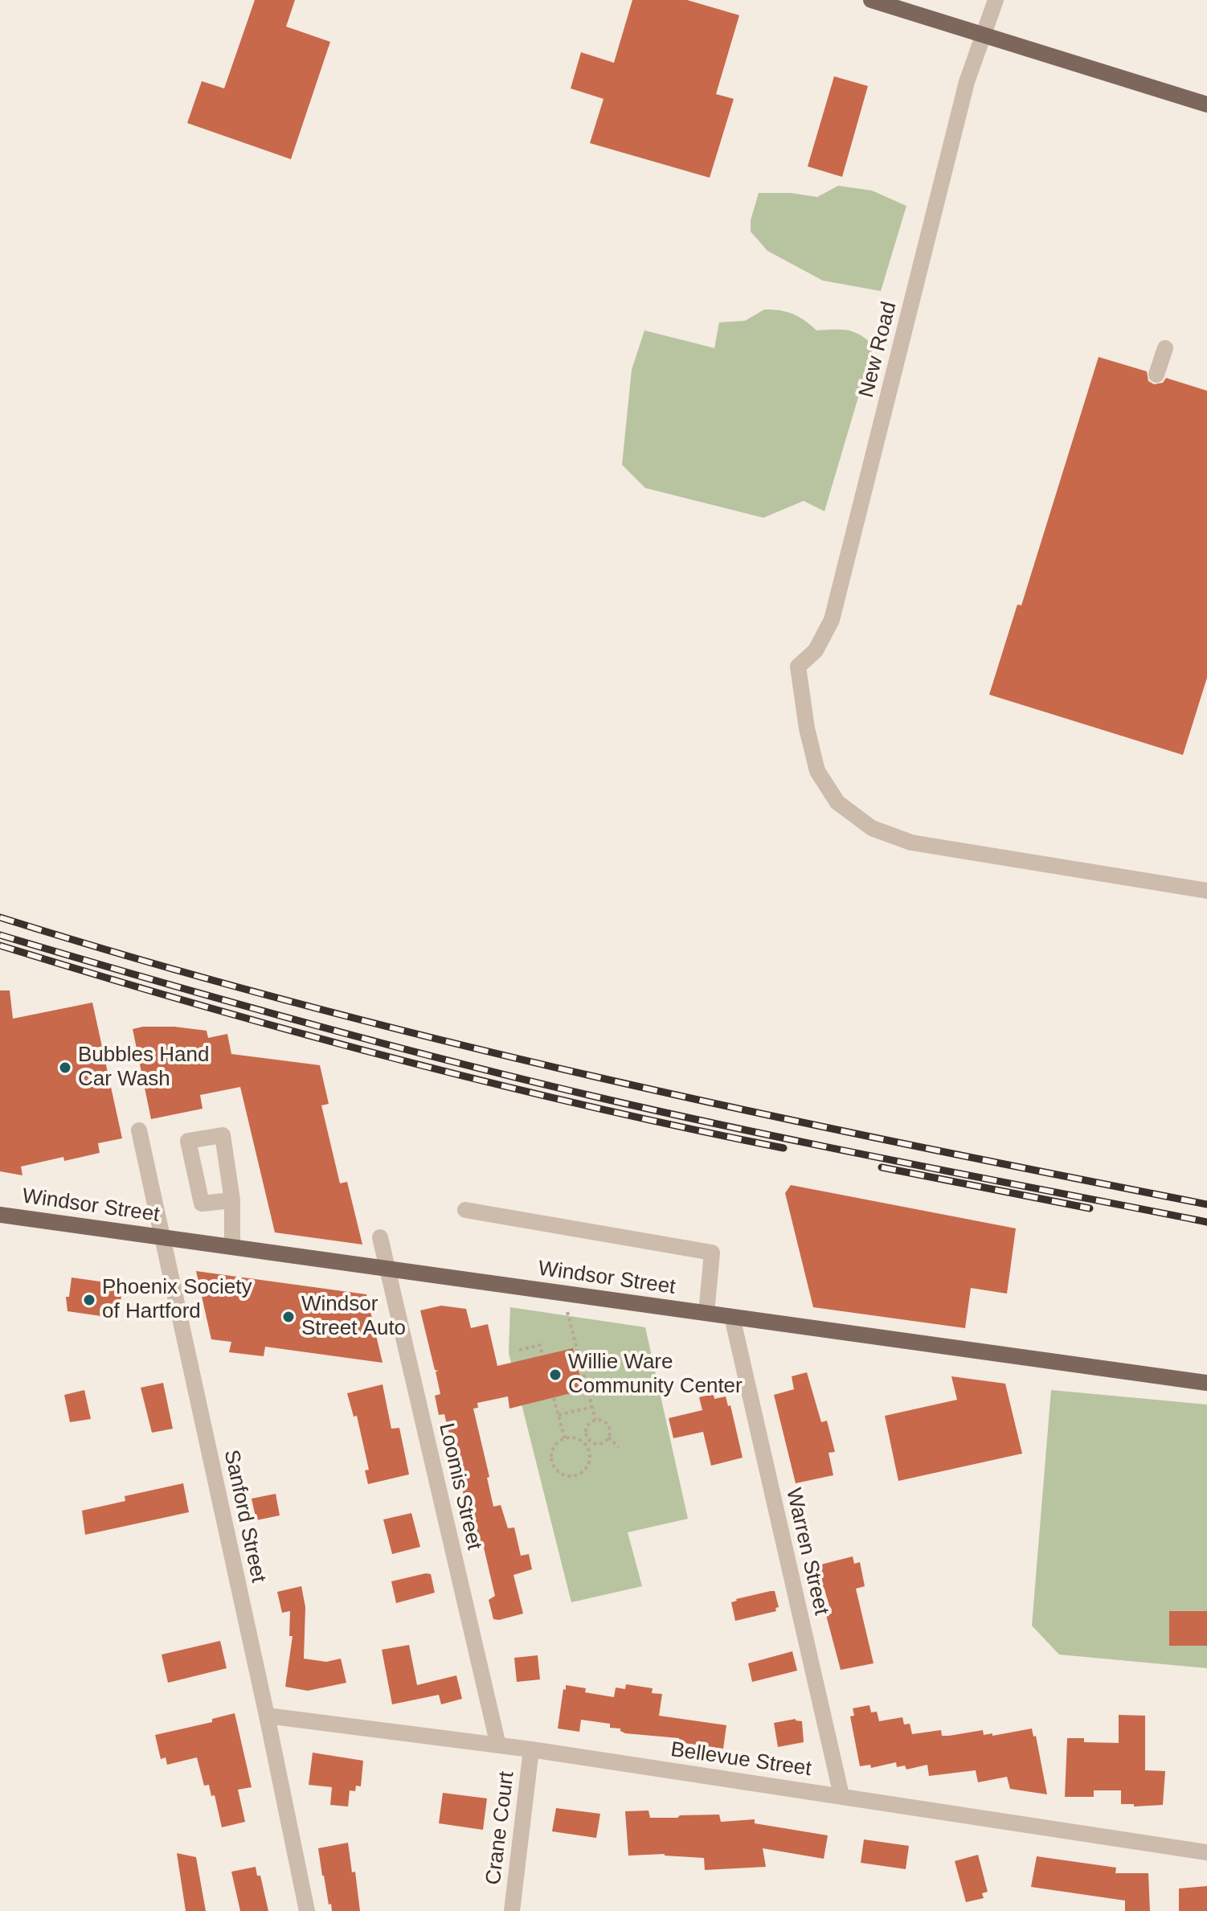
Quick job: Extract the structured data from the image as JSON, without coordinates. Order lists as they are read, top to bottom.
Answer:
{
  "streets": {
    "main road": ["Windsor Street"],
    "street": [
      "New Road",
      "Loomis Street",
      "Sanford Street",
      "Warren Street",
      "Bellevue Street",
      "Crane Court"
    ]
  },
  "crossings": [
    ["Windsor Street", "Loomis Street"],
    ["Windsor Street", "Sanford Street"],
    ["Windsor Street", "Warren Street"],
    ["Loomis Street", "Bellevue Street"],
    ["Sanford Street", "Bellevue Street"],
    ["Warren Street", "Bellevue Street"],
    ["Bellevue Street", "Crane Court"]
  ],
  "places": [
    "Bubbles Hand Car Wash",
    "Phoenix Society of Hartford",
    "Windsor Street Auto",
    "Willie Ware Community Center"
  ]
}
